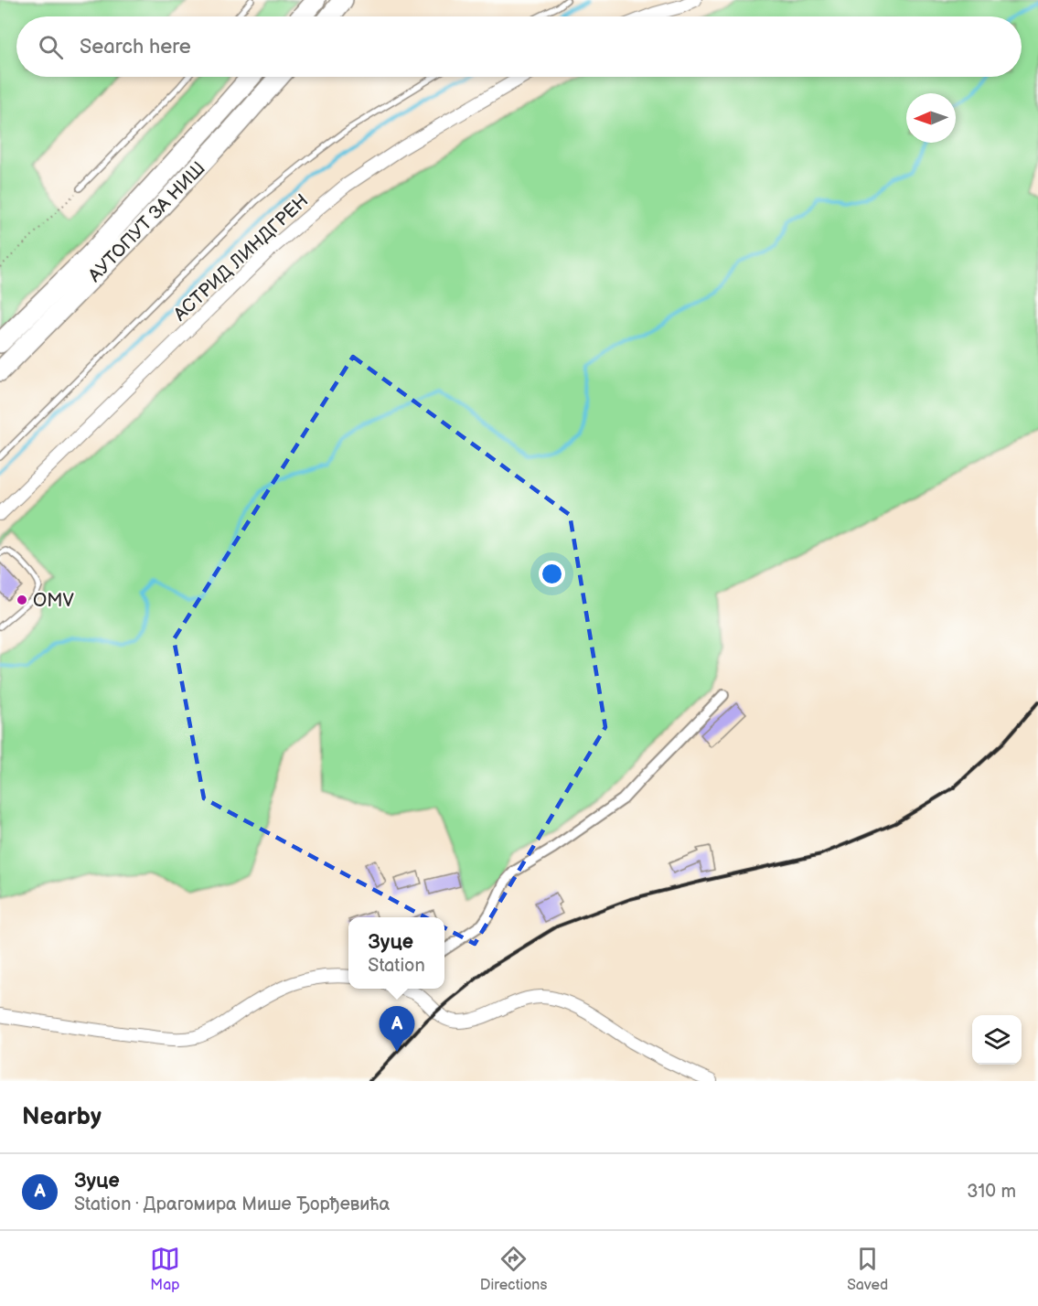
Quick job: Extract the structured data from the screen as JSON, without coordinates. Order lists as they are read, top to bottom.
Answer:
{
  "streets": {
    "highway": ["АУТОПУТ ЗА НИШ"],
    "street": ["АСТРИД ЛИНДГРЕН"]
  },
  "places": ["OMV"],
  "north": "left",
  "page": {
    "search": "Search here",
    "popup": ["Зуце", "Station"],
    "pins": "A",
    "heading": "Nearby",
    "list": [
      {
        "mark": "A",
        "name": "Зуце",
        "note": "Station · Драгомира Мише Ђорђевића",
        "value": "310 m"
      }
    ],
    "nav": ["Map", "Directions", "Saved"]
  }
}
